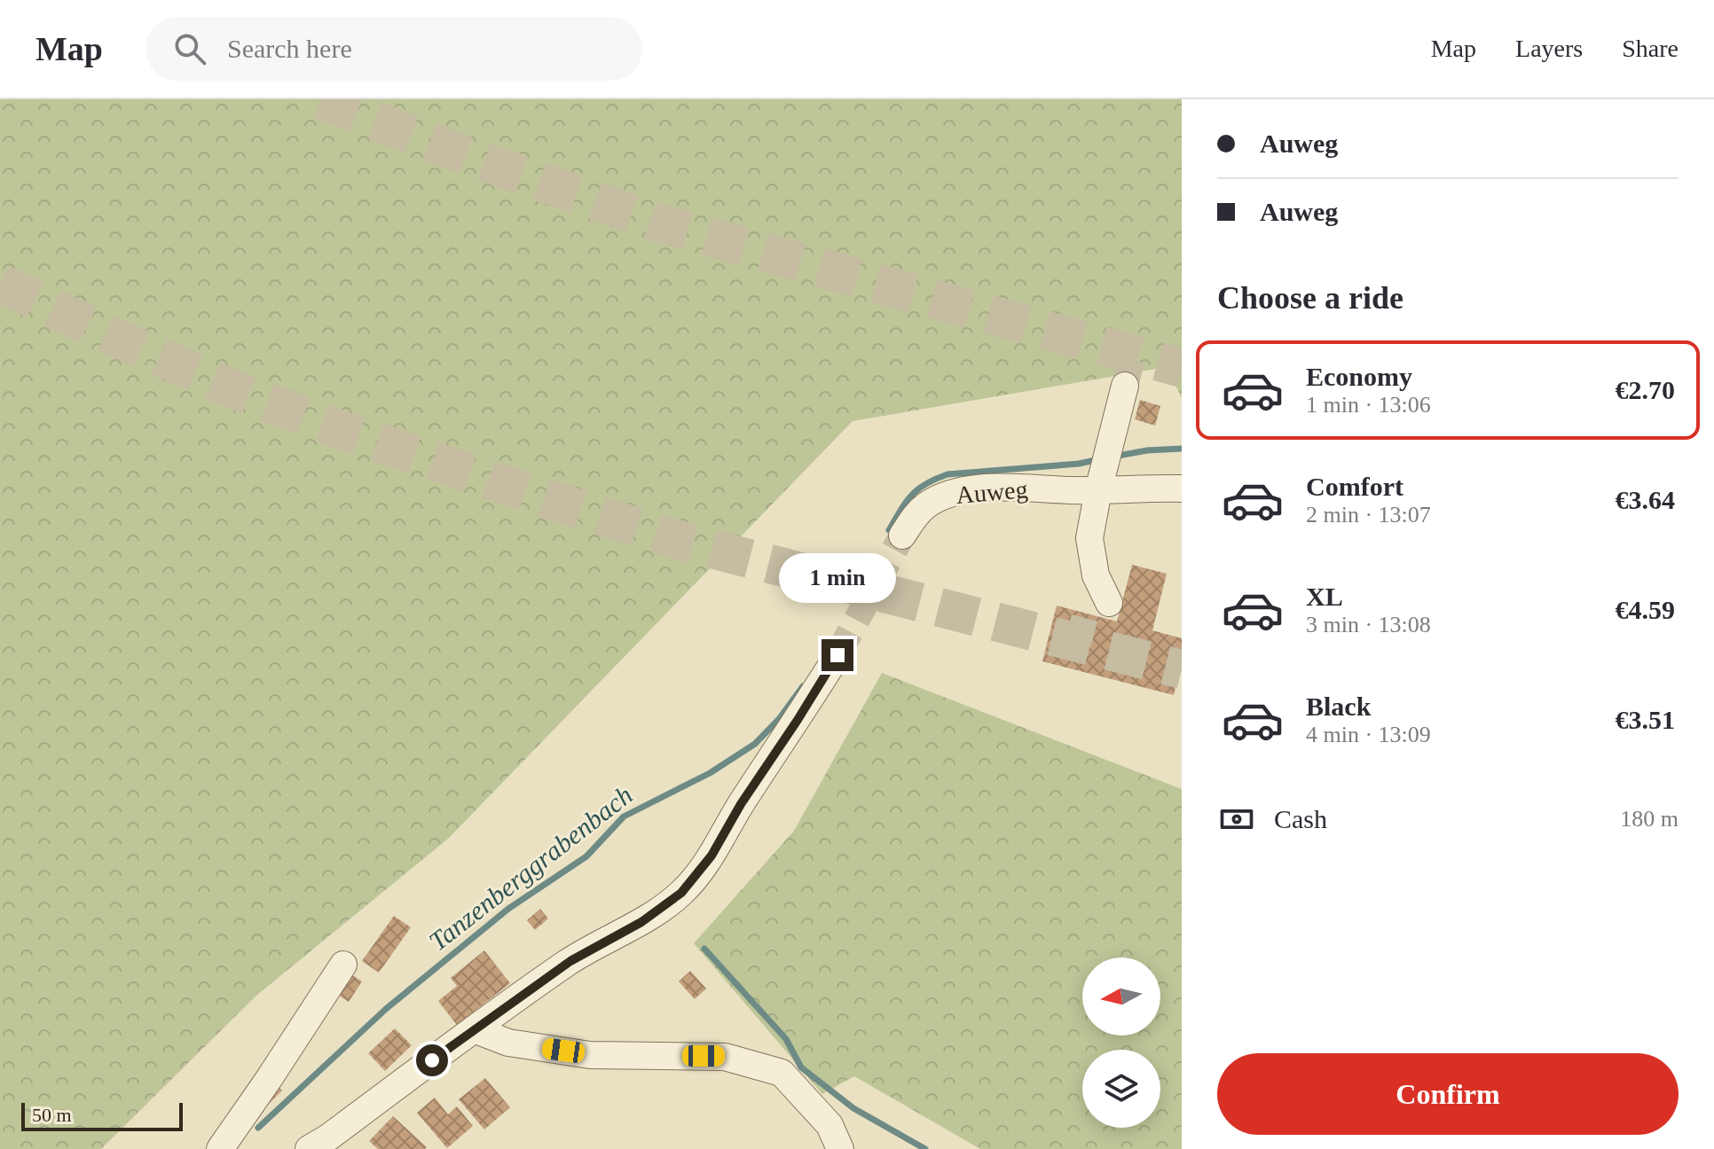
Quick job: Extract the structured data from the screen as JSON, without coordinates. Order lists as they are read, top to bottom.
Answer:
{
  "streets": {
    "street": ["Auweg"]
  },
  "water": ["Tanzenberggrabenbach"],
  "scale_bar": "50 m",
  "north": "left",
  "page": {
    "header": "Map",
    "search": "Search here",
    "nav": ["Map", "Layers", "Share"],
    "banner": ["Auweg", "Auweg"],
    "heading": "Choose a ride",
    "list": [
      {
        "name": "Economy",
        "note": "1 min · 13:06",
        "value": "€2.70"
      },
      {
        "name": "Comfort",
        "note": "2 min · 13:07",
        "value": "€3.64"
      },
      {
        "name": "XL",
        "note": "3 min · 13:08",
        "value": "€4.59"
      },
      {
        "name": "Black",
        "note": "4 min · 13:09",
        "value": "€3.51"
      }
    ],
    "bubble": "1 min",
    "pay": ["Cash", "180 m"],
    "buttons": "Confirm",
    "scale": "50 m"
  }
}
